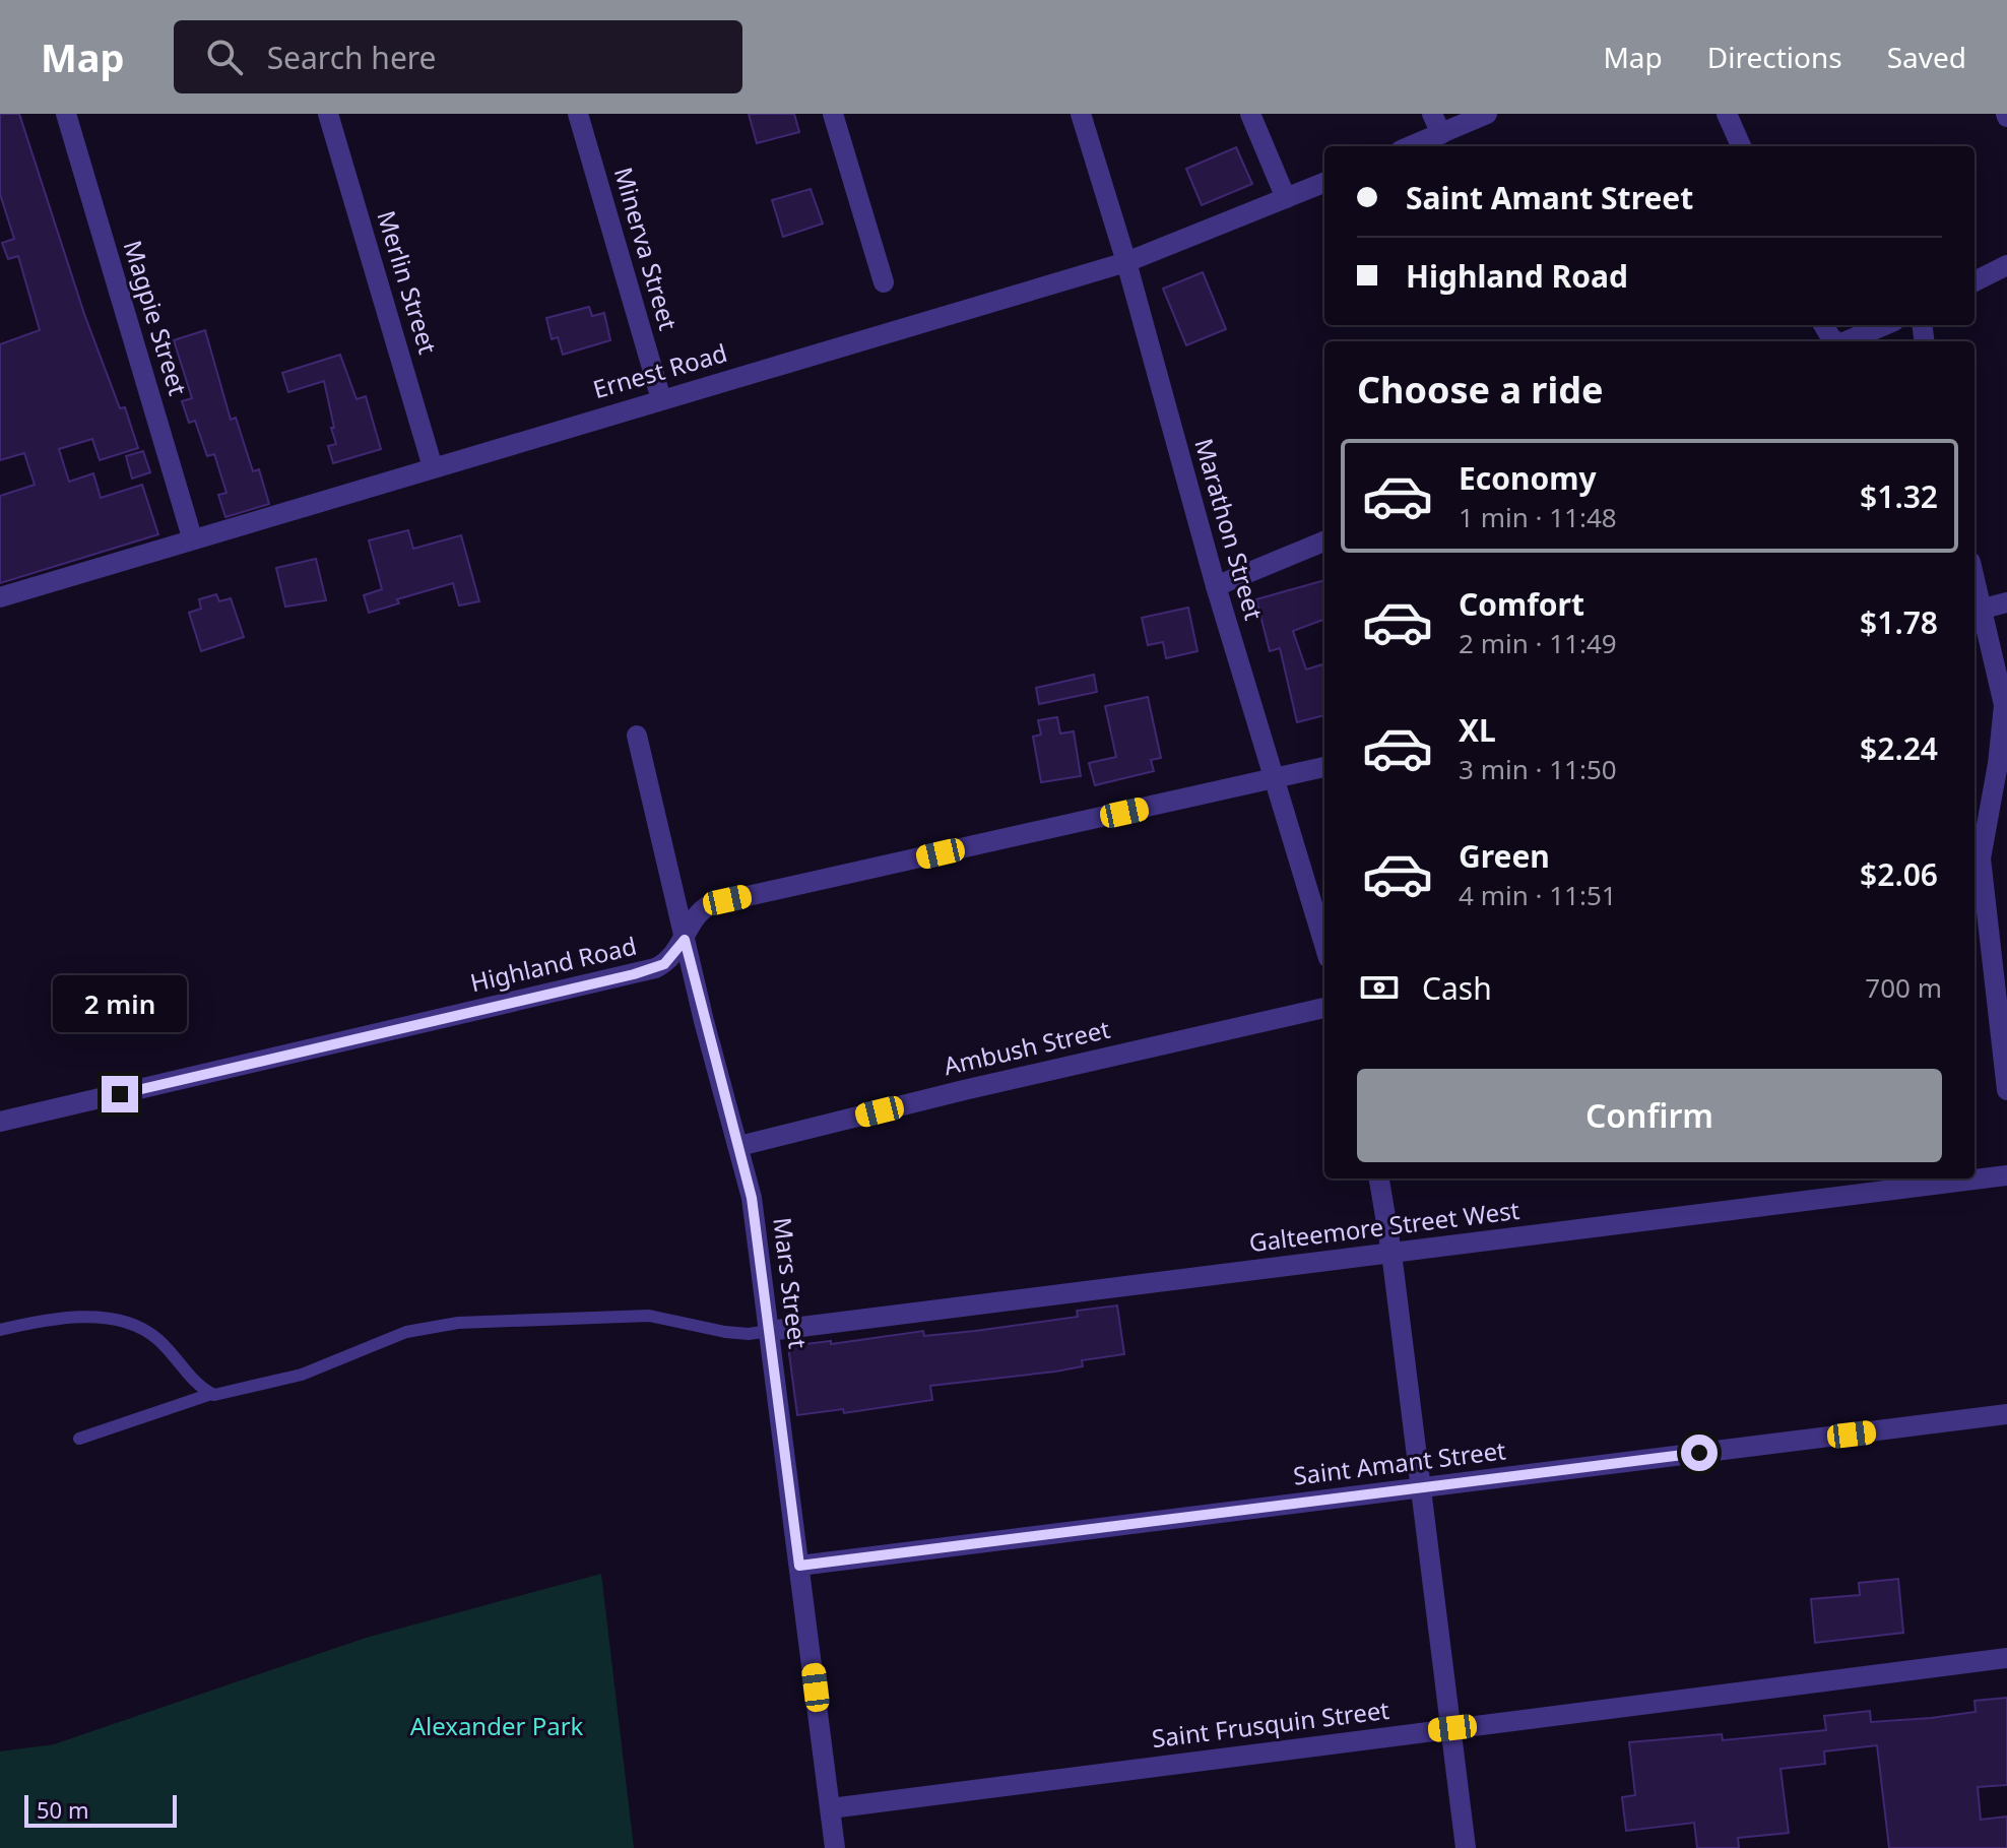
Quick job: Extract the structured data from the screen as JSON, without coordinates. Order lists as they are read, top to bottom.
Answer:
{
  "streets": {
    "street": [
      "Minerva Street",
      "Merlin Street",
      "Magpie Street",
      "Ernest Road",
      "Marathon Street",
      "Highland Road",
      "Ambush Street",
      "Galteemore Street West",
      "Mars Street",
      "Saint Amant Street",
      "Saint Frusquin Street"
    ]
  },
  "crossings": [
    ["Minerva Street", "Ernest Road"],
    ["Merlin Street", "Ernest Road"],
    ["Magpie Street", "Ernest Road"],
    ["Ernest Road", "Marathon Street"],
    ["Marathon Street", "Highland Road"],
    ["Highland Road", "Mars Street"],
    ["Ambush Street", "Mars Street"],
    ["Galteemore Street West", "Mars Street"],
    ["Mars Street", "Saint Amant Street"],
    ["Mars Street", "Saint Frusquin Street"]
  ],
  "parks": ["Alexander Park"],
  "scale_bar": "50 m",
  "page": {
    "header": "Map",
    "search": "Search here",
    "nav": ["Map", "Directions", "Saved"],
    "banner": ["Saint Amant Street", "Highland Road"],
    "heading": "Choose a ride",
    "list": [
      {
        "name": "Economy",
        "note": "1 min · 11:48",
        "value": "$1.32"
      },
      {
        "name": "Comfort",
        "note": "2 min · 11:49",
        "value": "$1.78"
      },
      {
        "name": "XL",
        "note": "3 min · 11:50",
        "value": "$2.24"
      },
      {
        "name": "Green",
        "note": "4 min · 11:51",
        "value": "$2.06"
      }
    ],
    "pay": ["Cash", "700 m"],
    "bubble": "2 min",
    "buttons": "Confirm",
    "scale": "50 m"
  }
}
